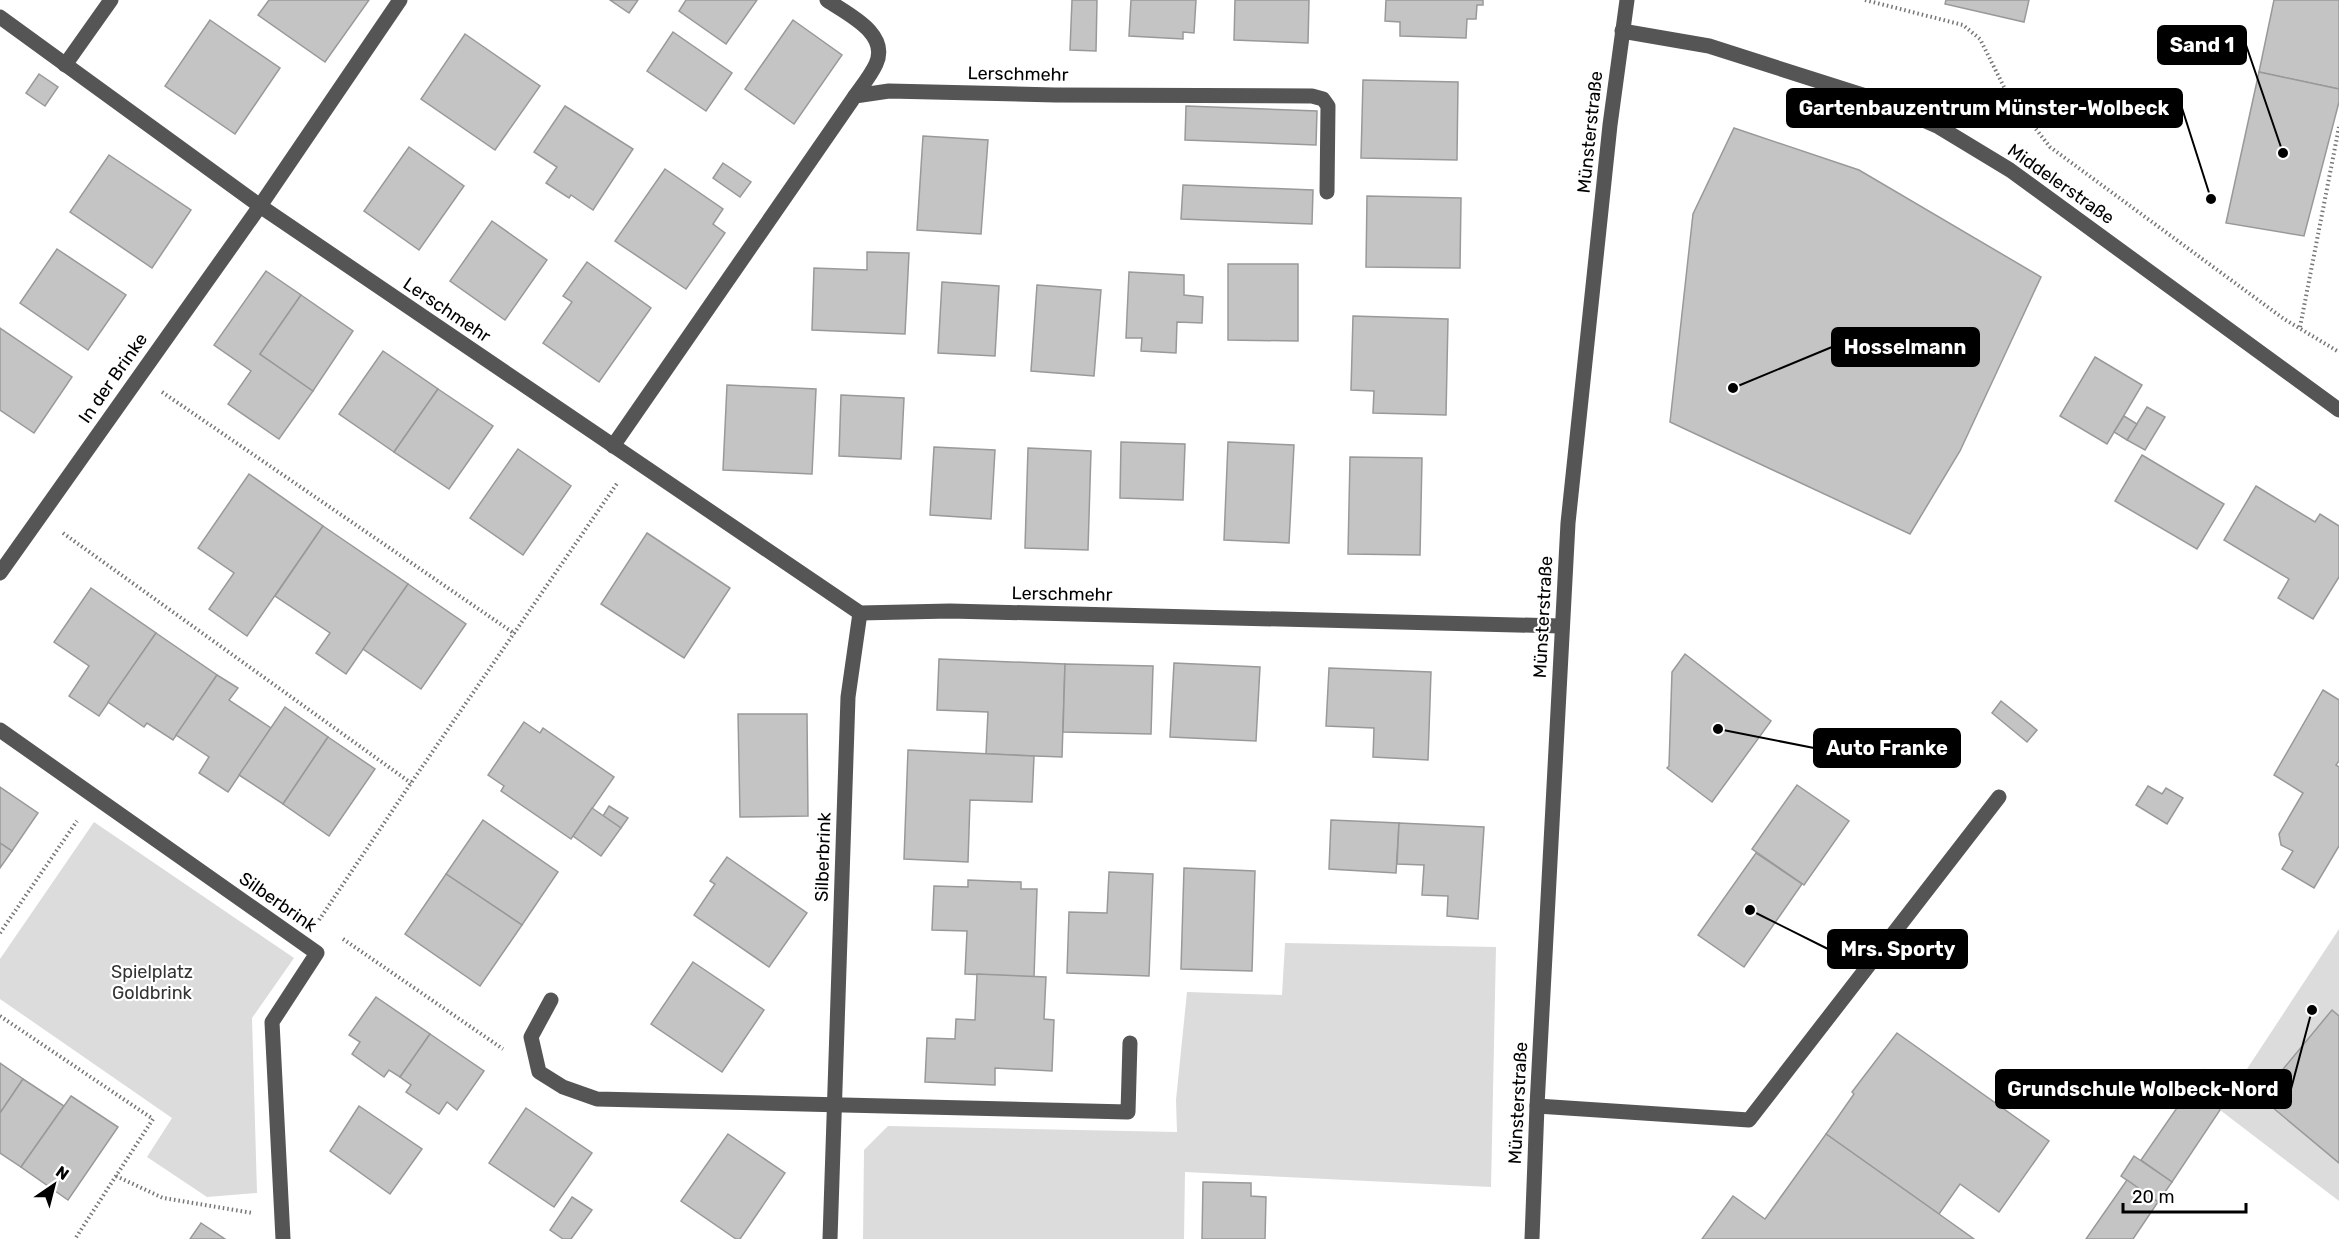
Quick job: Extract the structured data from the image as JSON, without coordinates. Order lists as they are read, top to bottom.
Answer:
{
  "streets": {
    "street": [
      "Lerschmehr",
      "Münsterstraße",
      "Middelerstraße",
      "In der Brinke",
      "Silberbrink"
    ]
  },
  "crossings": [
    ["Lerschmehr", "Münsterstraße"],
    ["Lerschmehr", "In der Brinke"],
    ["Lerschmehr", "Silberbrink"],
    ["Münsterstraße", "Middelerstraße"]
  ],
  "parks": ["Spielplatz Goldbrink"],
  "places": [
    "Sand 1",
    "Gartenbauzentrum Münster-Wolbeck",
    "Hosselmann",
    "Auto Franke",
    "Mrs. Sporty",
    "Grundschule Wolbeck-Nord"
  ],
  "scale_bar": "20 m",
  "north": "top right"
}
